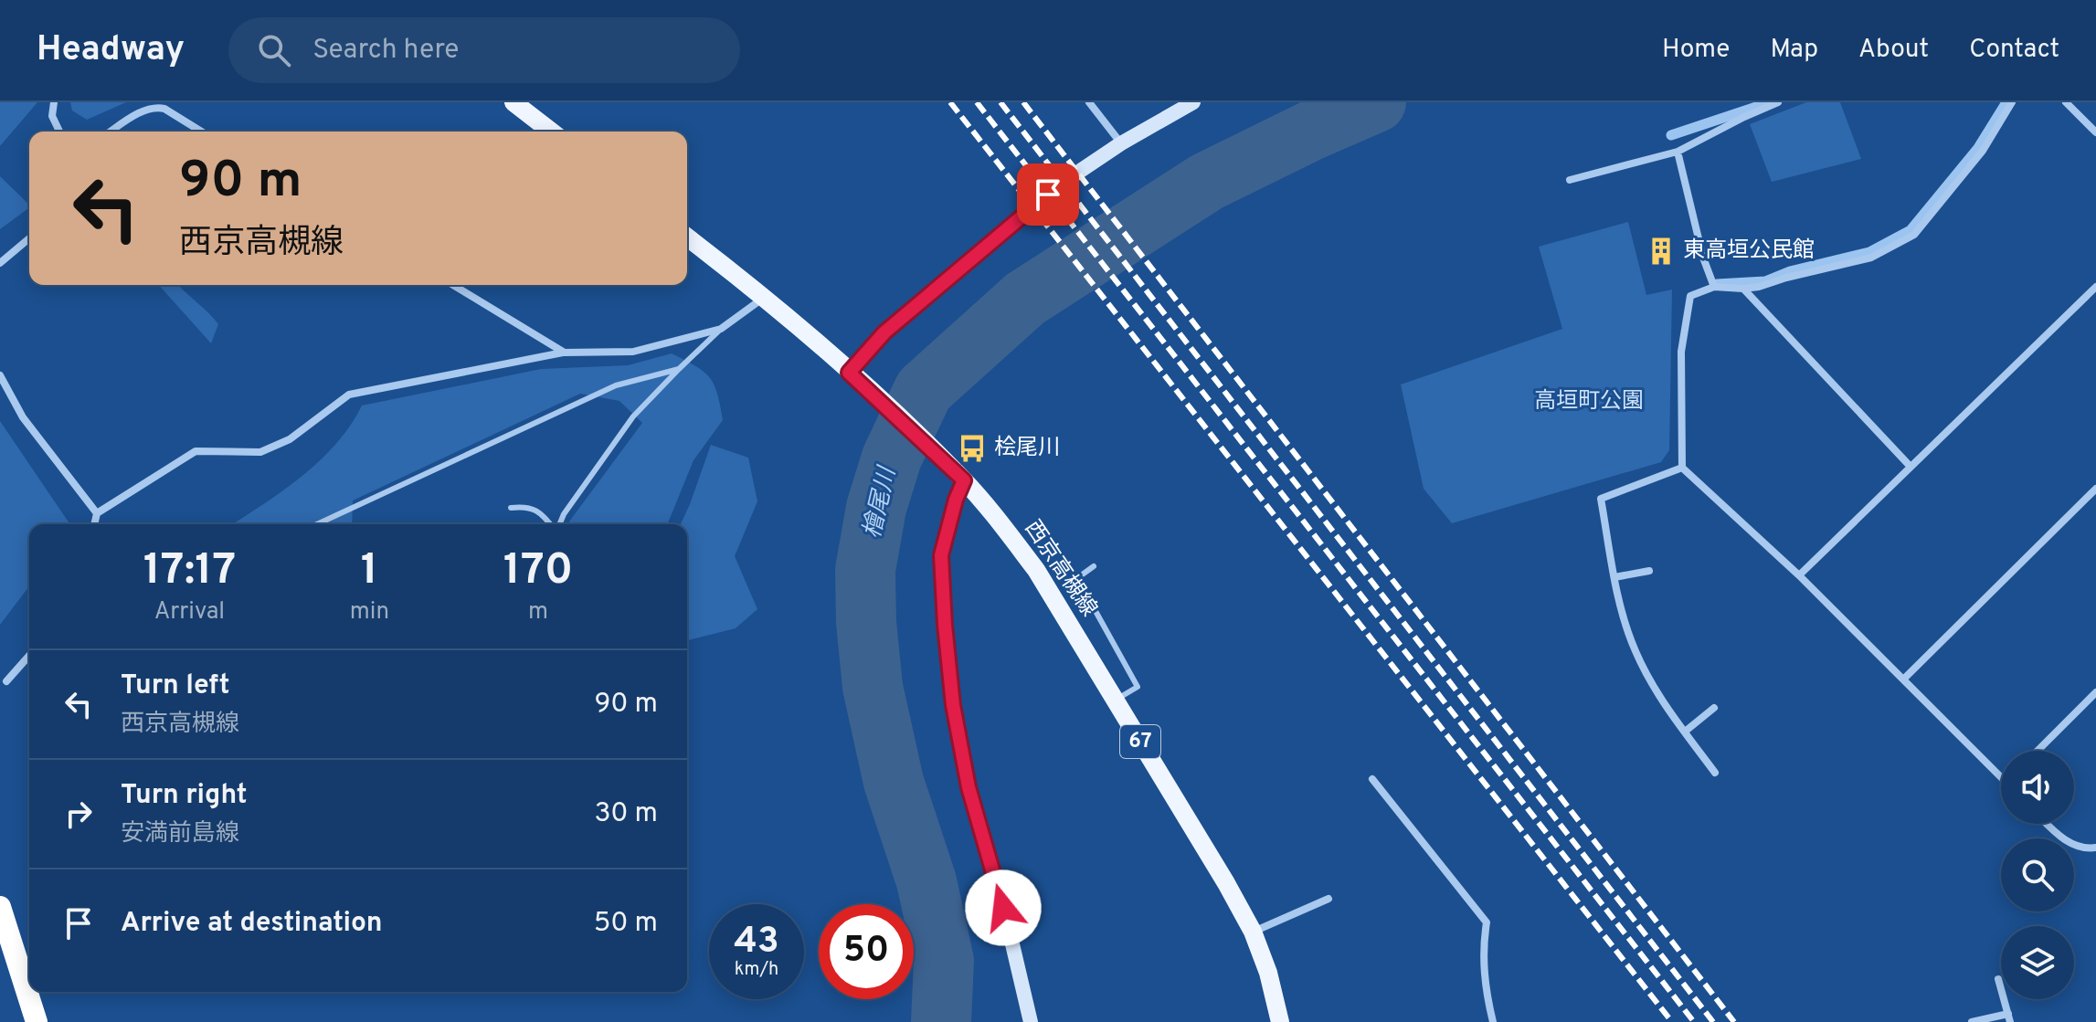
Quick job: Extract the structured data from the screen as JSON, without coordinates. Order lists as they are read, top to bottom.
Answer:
{
  "streets": {
    "main road": ["西京高槻線", "67"]
  },
  "water": ["檜尾川"],
  "parks": ["高垣町公園"],
  "places": {
    "building": ["東高垣公民館"],
    "bus stop": ["桧尾川"]
  },
  "page": {
    "header": "Headway",
    "search": "Search here",
    "nav": [
      "Home",
      "Map",
      "About",
      "Contact"
    ],
    "turn": ["90 m", "西京高槻線"],
    "eta": [
      "17:17",
      "Arrival",
      "1",
      "min",
      "170",
      "m"
    ],
    "list": [
      {
        "name": "Turn left",
        "note": "西京高槻線",
        "value": "90 m"
      },
      {
        "name": "Turn right",
        "note": "安満前島線",
        "value": "30 m"
      },
      {
        "name": "Arrive at destination",
        "value": "50 m"
      }
    ],
    "speed": "43 km/h",
    "limit": "50"
  }
}
